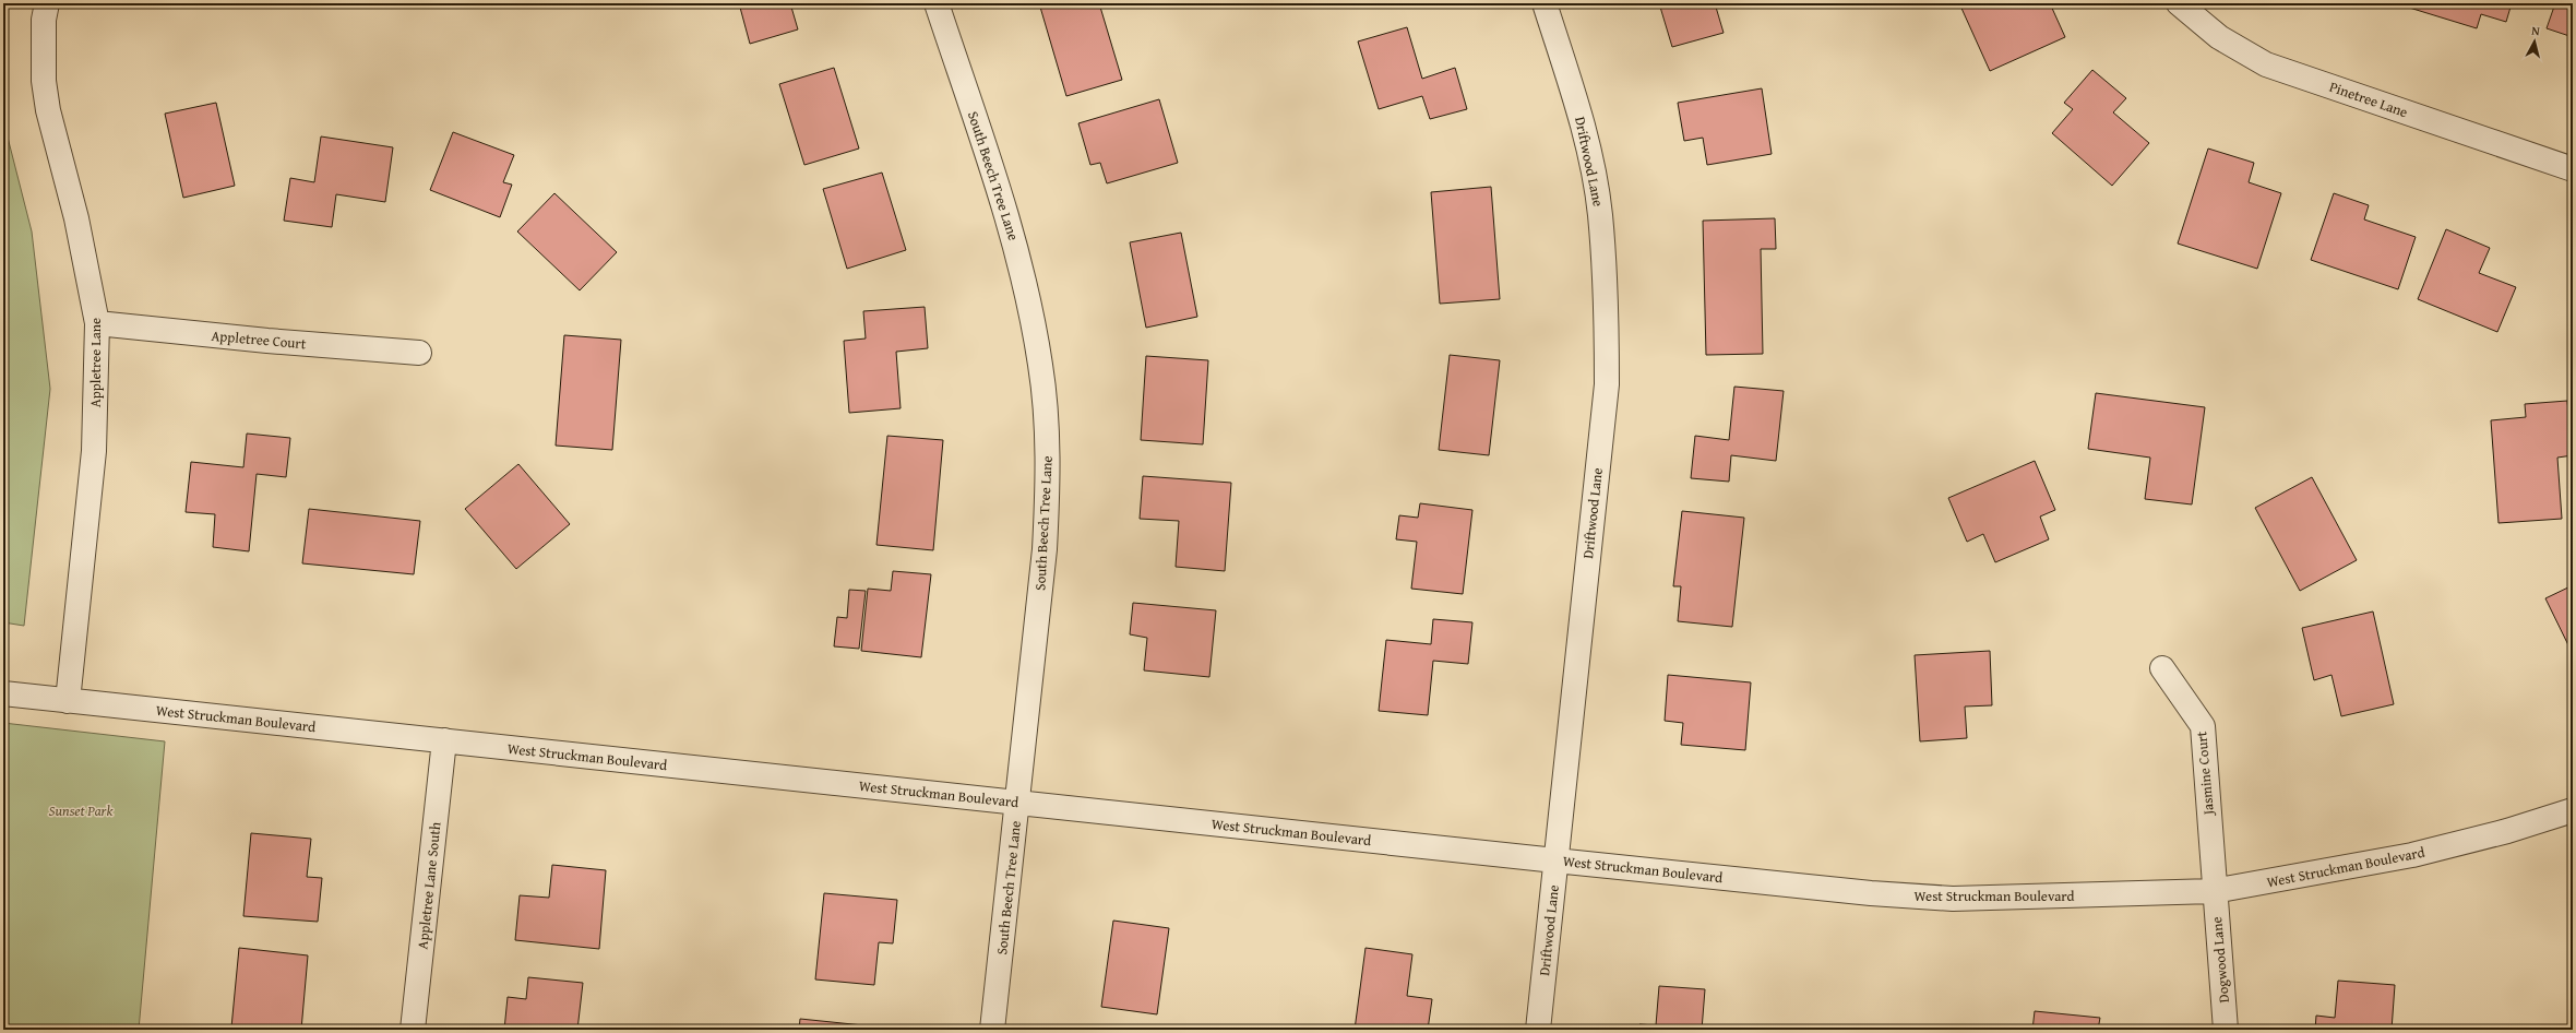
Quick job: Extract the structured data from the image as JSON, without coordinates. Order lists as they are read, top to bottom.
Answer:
{
  "streets": {
    "street": [
      "Pinetree Lane",
      "Driftwood Lane",
      "South Beech Tree Lane",
      "Appletree Court",
      "Appletree Lane",
      "West Struckman Boulevard",
      "Jasmine Court",
      "Appletree Lane South",
      "Dogwood Lane"
    ]
  },
  "crossings": [
    ["Driftwood Lane", "West Struckman Boulevard"],
    ["South Beech Tree Lane", "West Struckman Boulevard"],
    ["Appletree Court", "Appletree Lane"],
    ["Appletree Lane", "West Struckman Boulevard"],
    ["West Struckman Boulevard", "Jasmine Court"],
    ["West Struckman Boulevard", "Appletree Lane South"],
    ["West Struckman Boulevard", "Dogwood Lane"],
    ["Jasmine Court", "Dogwood Lane"]
  ],
  "parks": ["Sunset Park"],
  "north": "top"
}
